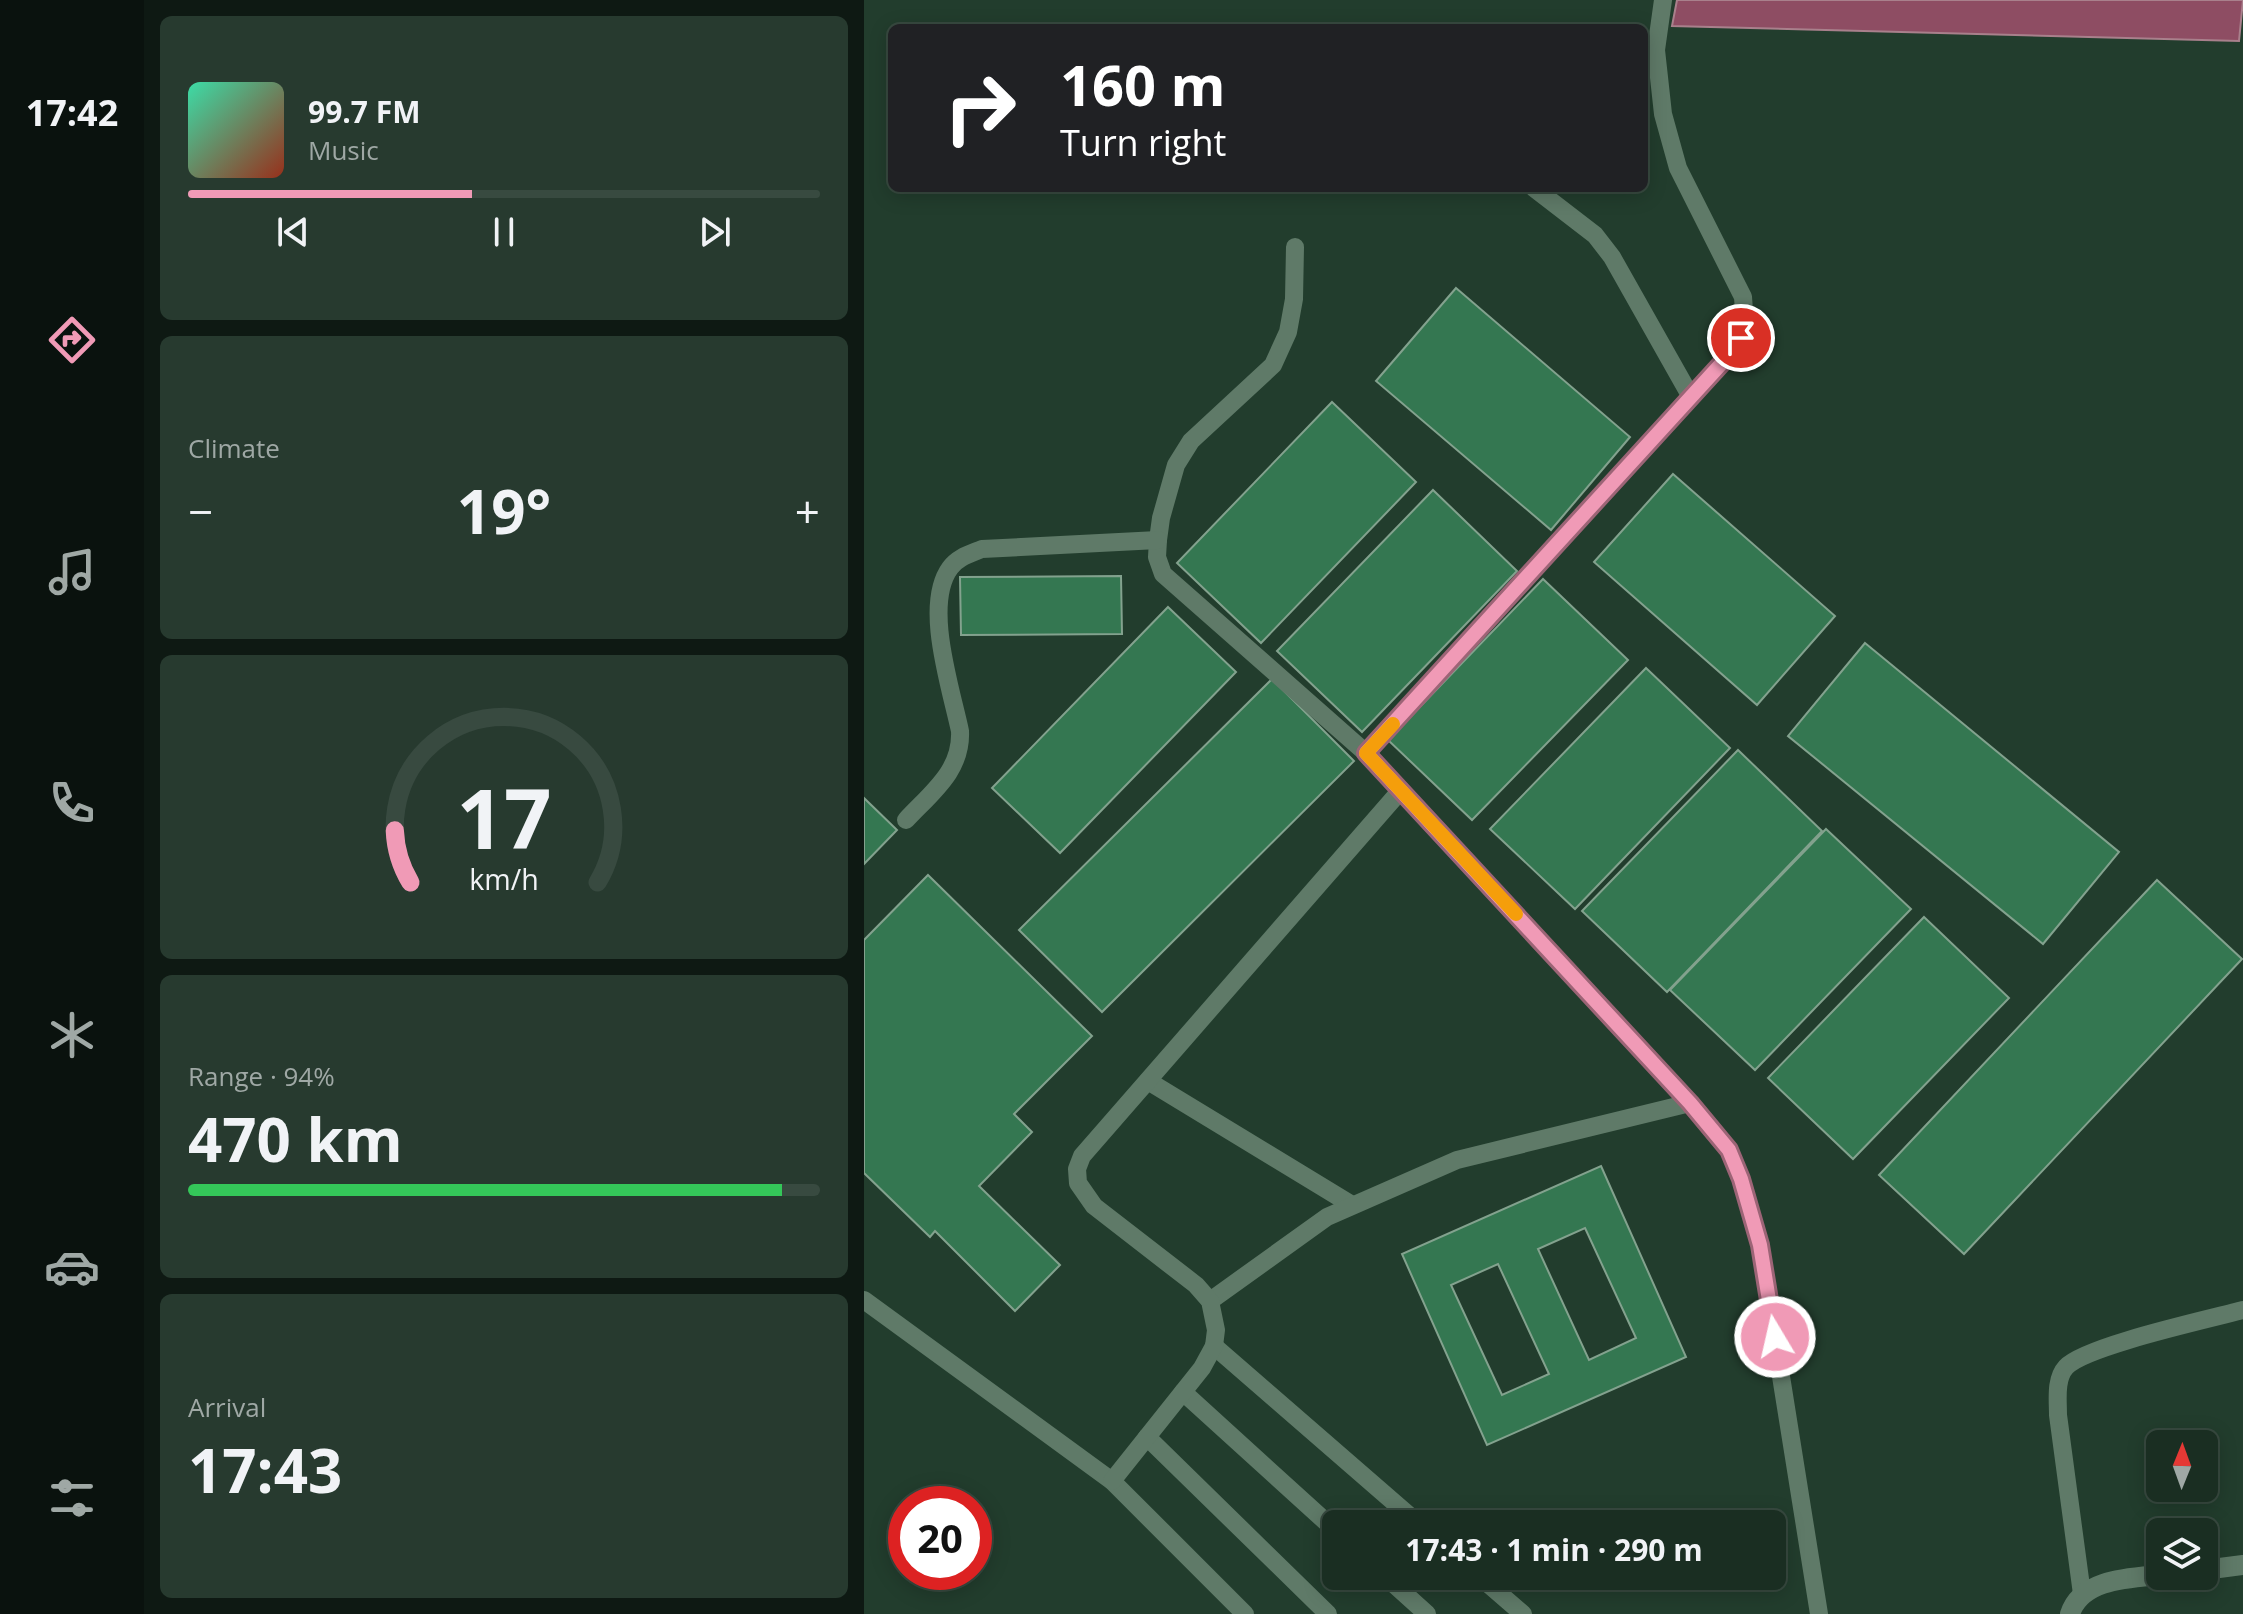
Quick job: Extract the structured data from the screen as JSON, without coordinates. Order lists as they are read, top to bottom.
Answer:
{
  "north": "top",
  "page": {
    "tabs": "17:42",
    "turn": ["160 m", "Turn right"],
    "song": ["99.7 FM", "Music"],
    "tile": [
      "Climate",
      ["Range · 94%", "470 km"],
      ["Arrival", "17:43"]
    ],
    "heat": ["−", "19°", "+"],
    "limit": "20",
    "trip": "17:43 · 1 min · 290 m",
    "gauge": ["17", "km/h"]
  }
}
